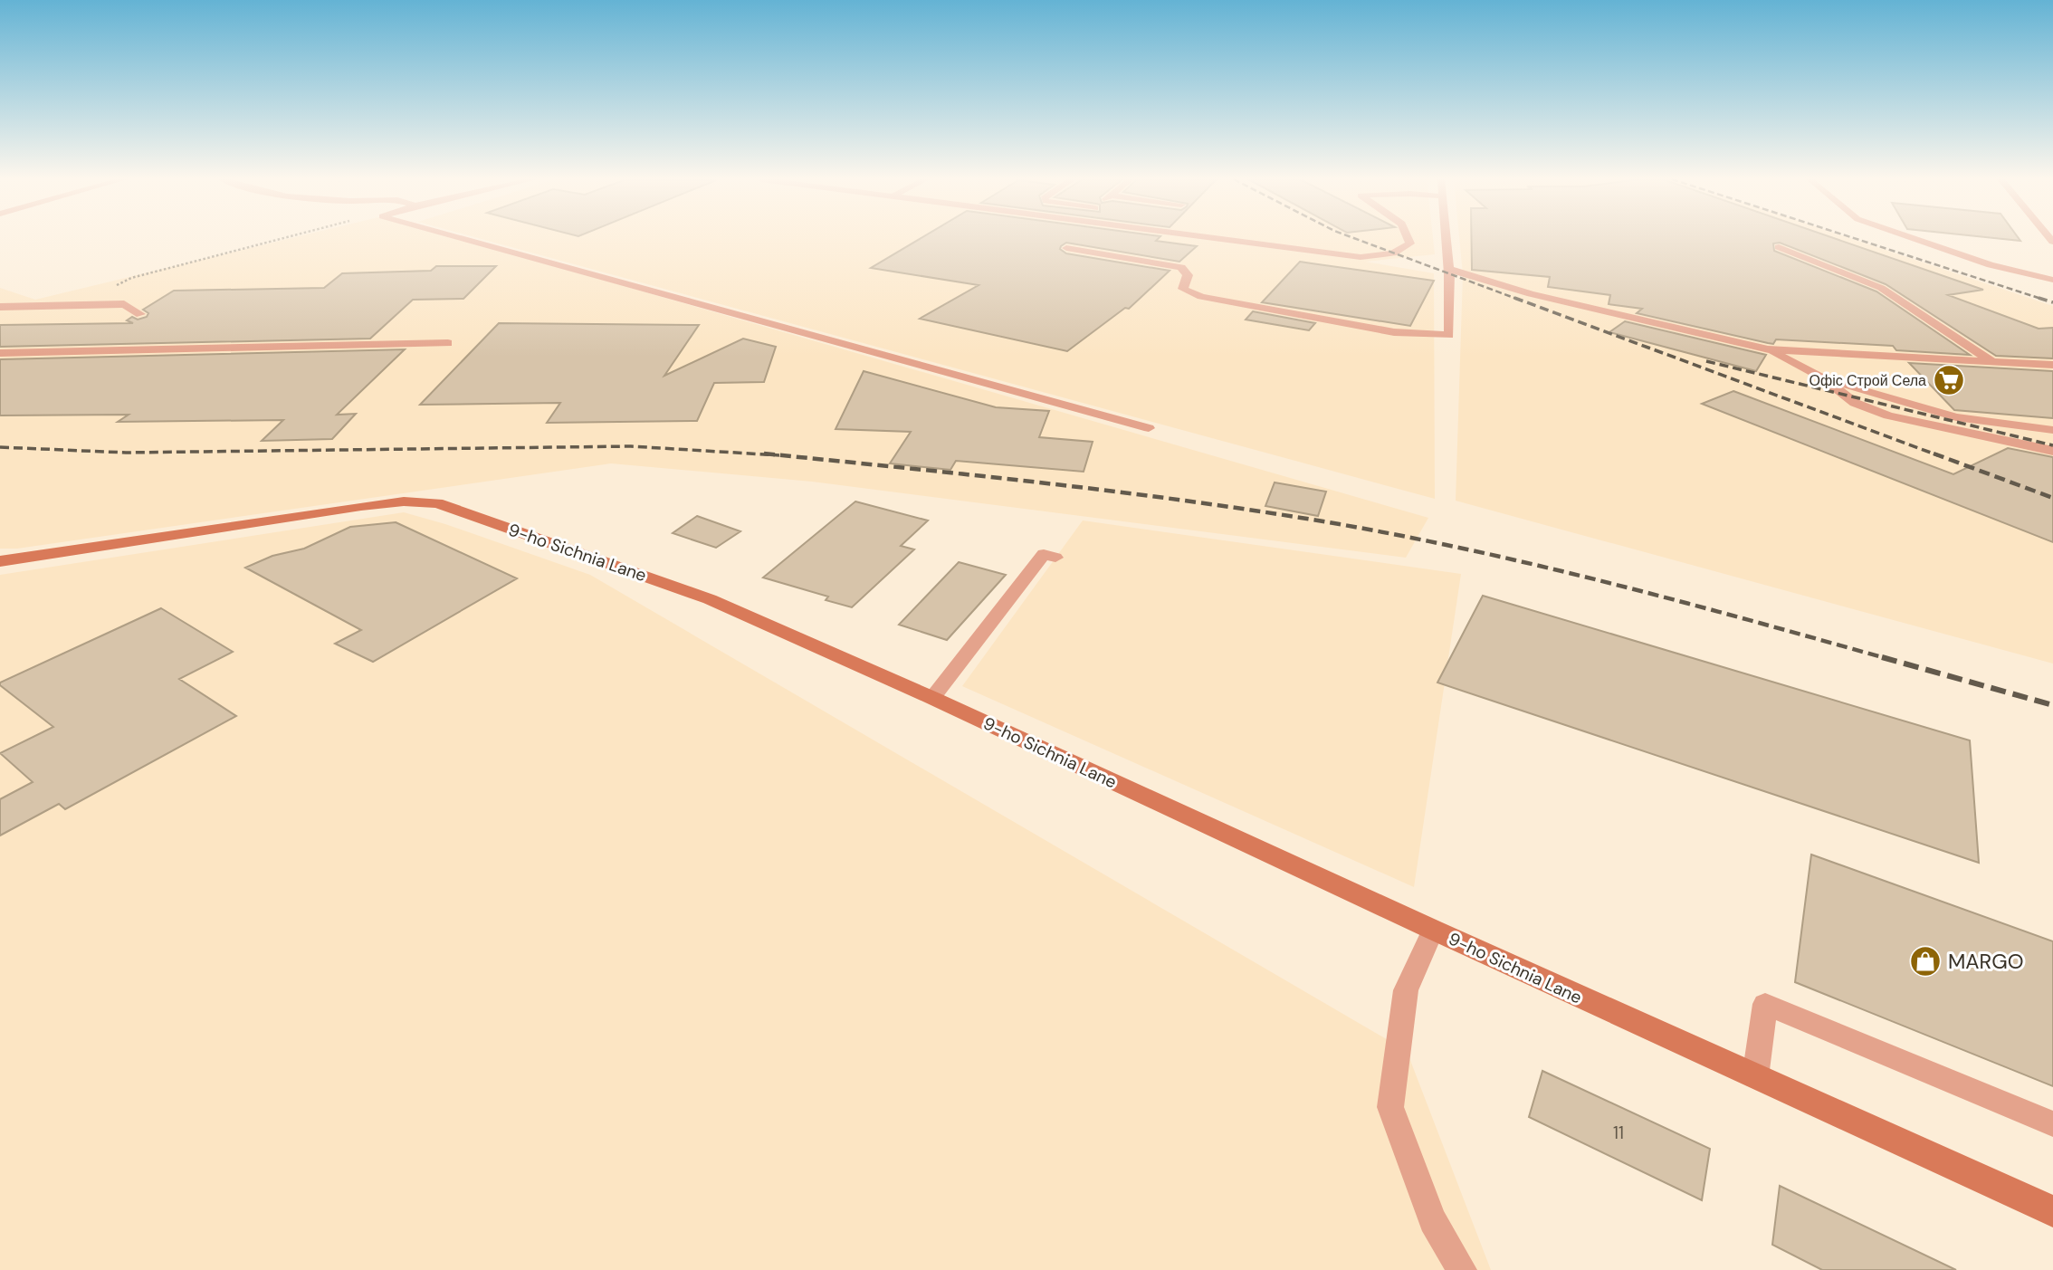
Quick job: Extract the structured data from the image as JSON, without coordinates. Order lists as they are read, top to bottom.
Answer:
{
  "streets": {
    "street": ["9-ho Sichnia Lane"]
  },
  "places": {
    "supermarket": ["Офіс Строй Села"],
    "shop": ["MARGO"]
  },
  "house_numbers": ["11"]
}
